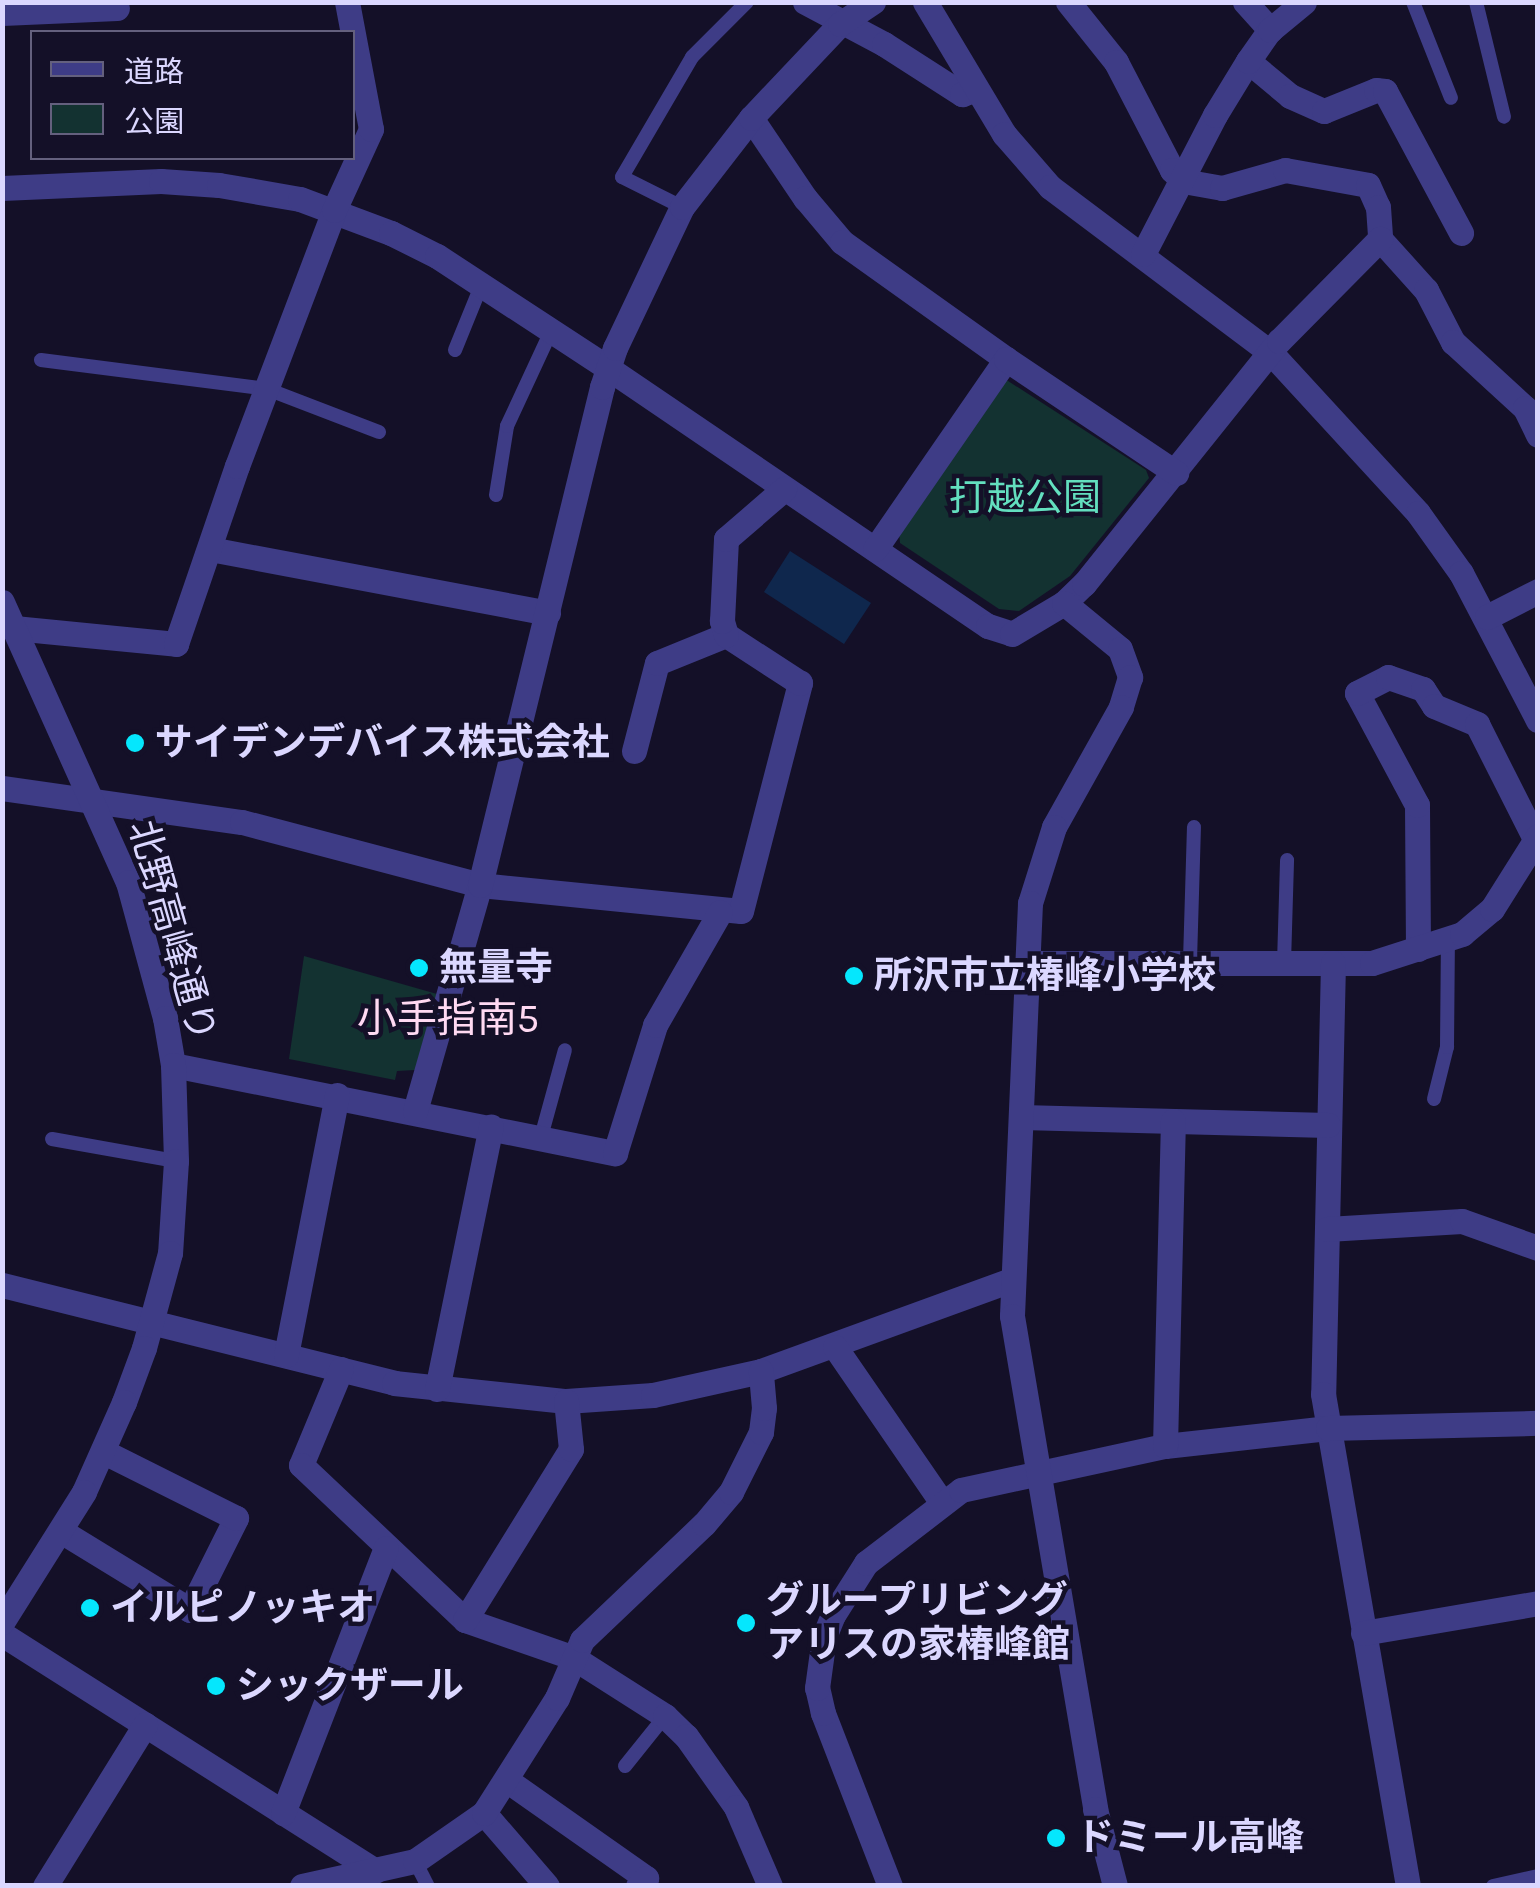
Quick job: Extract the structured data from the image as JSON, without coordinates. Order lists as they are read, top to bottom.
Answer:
{
  "streets": {
    "street": ["北野高峰通り"]
  },
  "districts": ["小手指南5"],
  "parks": ["打越公園"],
  "places": [
    "サイデンデバイス株式会社",
    "無量寺",
    "所沢市立椿峰小学校",
    "イルピノッキオ",
    "グループリビング アリスの家椿峰館",
    "シックザール",
    "ドミール高峰"
  ],
  "legend": ["道路", "公園"]
}
